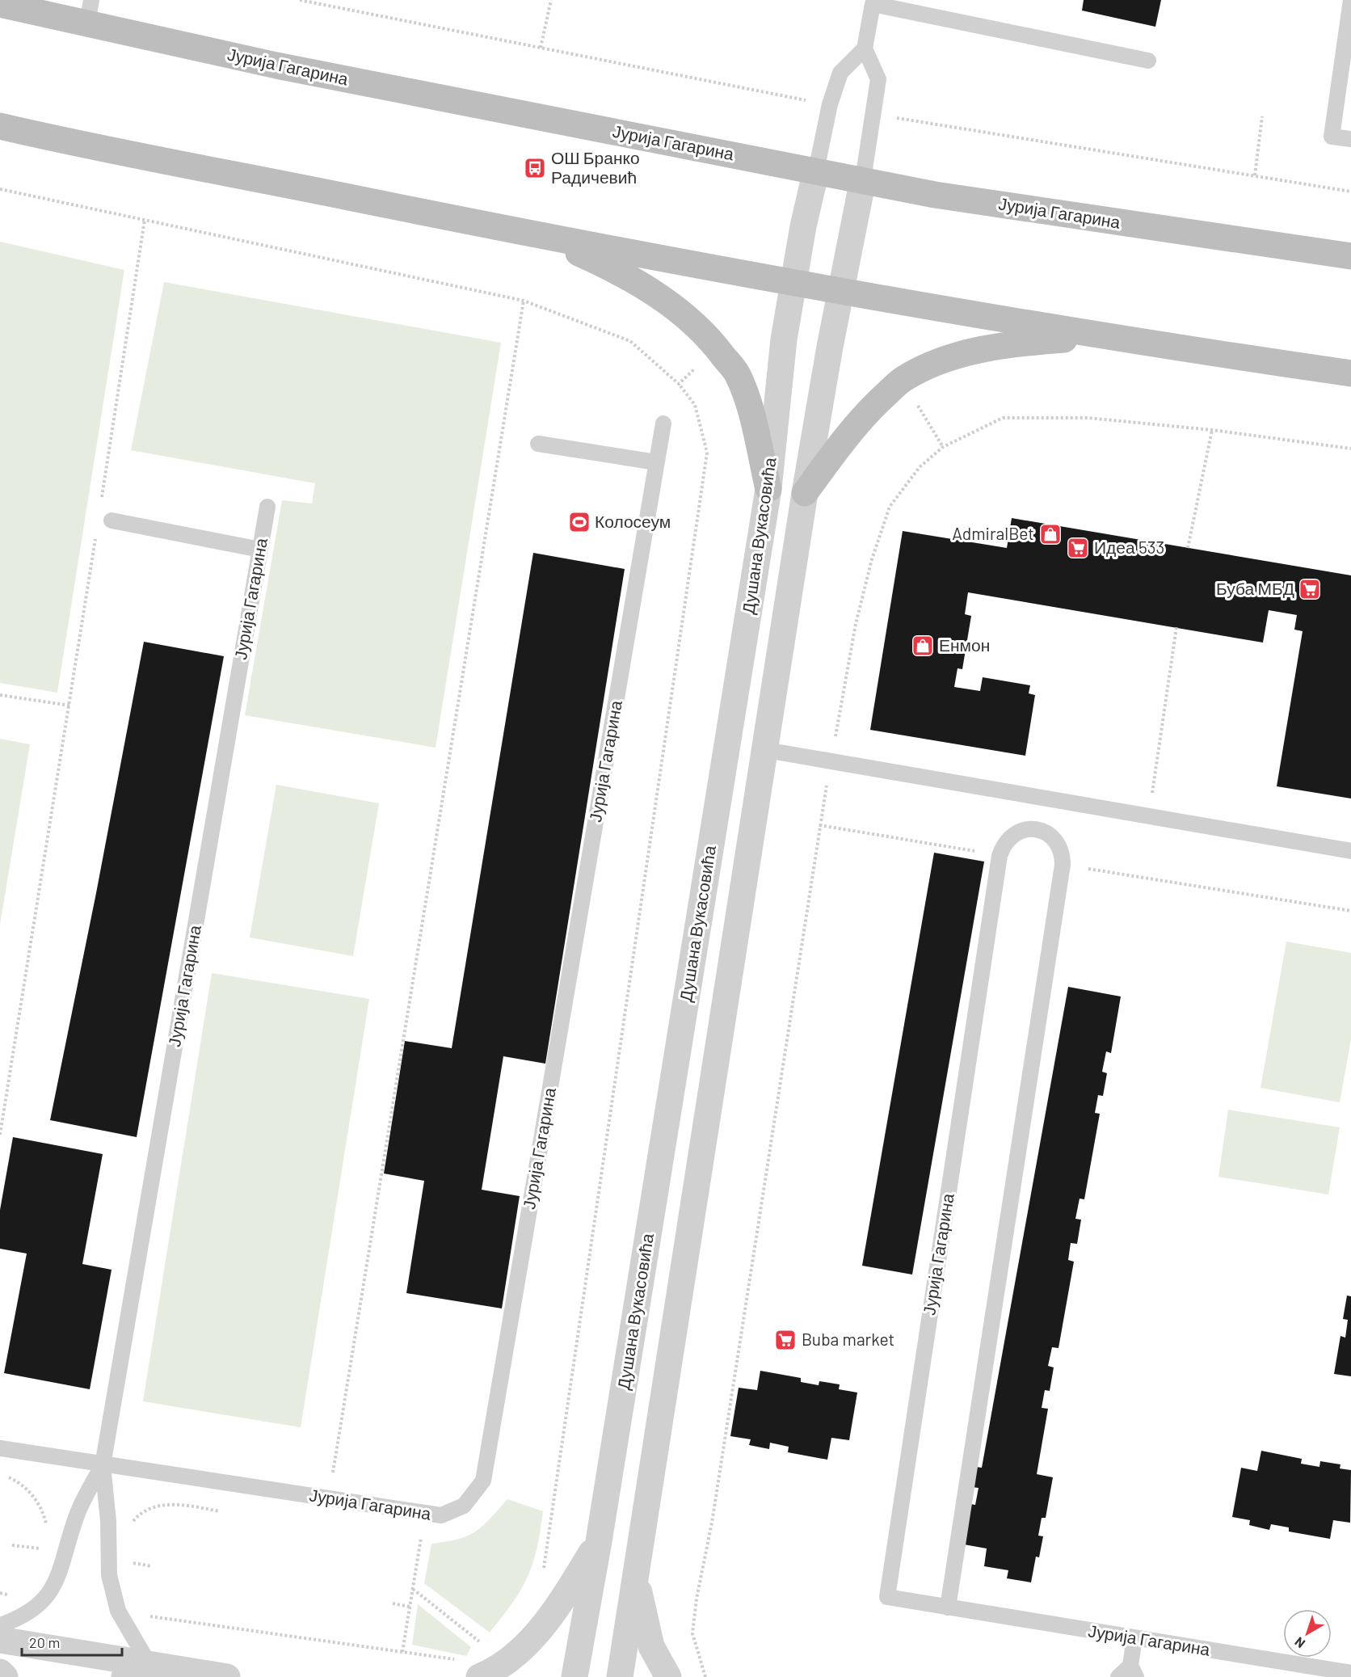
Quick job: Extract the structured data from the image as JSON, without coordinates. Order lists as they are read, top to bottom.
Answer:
{
  "streets": {
    "main road": ["Јурија Гагарина"],
    "street": ["Душана Вукасовића"]
  },
  "crossings": [
    ["Јурија Гагарина", "Душана Вукасовића"]
  ],
  "places": {
    "bus stop": ["ОШ Бранко Радичевић"],
    "sports": ["Колосеум"],
    "shop": ["AdmiralBet", "Енмон"],
    "supermarket": ["Идеа 533", "Буба МБД", "Buba market"]
  },
  "scale_bar": "20 m",
  "north": "bottom left"
}
